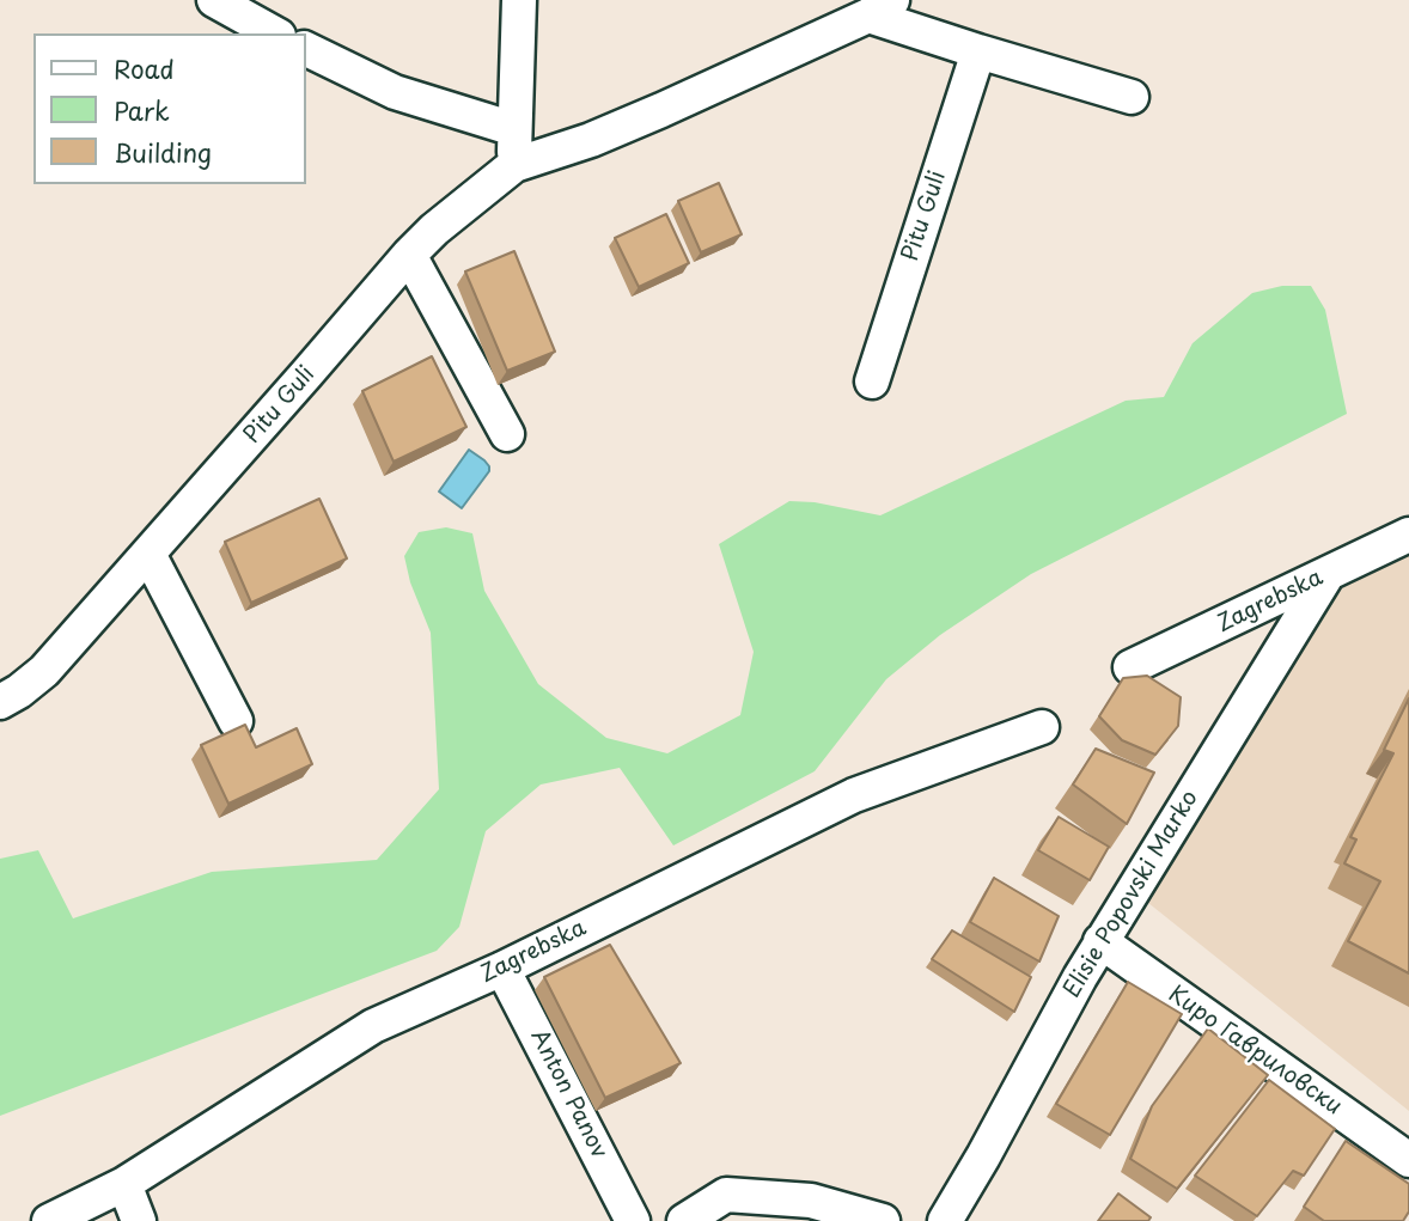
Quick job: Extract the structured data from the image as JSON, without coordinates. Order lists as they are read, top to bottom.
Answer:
{
  "streets": {
    "street": [
      "Pitu Guli",
      "Zagrebska",
      "Elisie Popovski Marko",
      "Киро Гавриловски",
      "Anton Panov"
    ]
  },
  "crossings": [
    ["Zagrebska", "Elisie Popovski Marko"],
    ["Zagrebska", "Anton Panov"],
    ["Elisie Popovski Marko", "Киро Гавриловски"]
  ],
  "legend": ["Road", "Park", "Building"]
}
